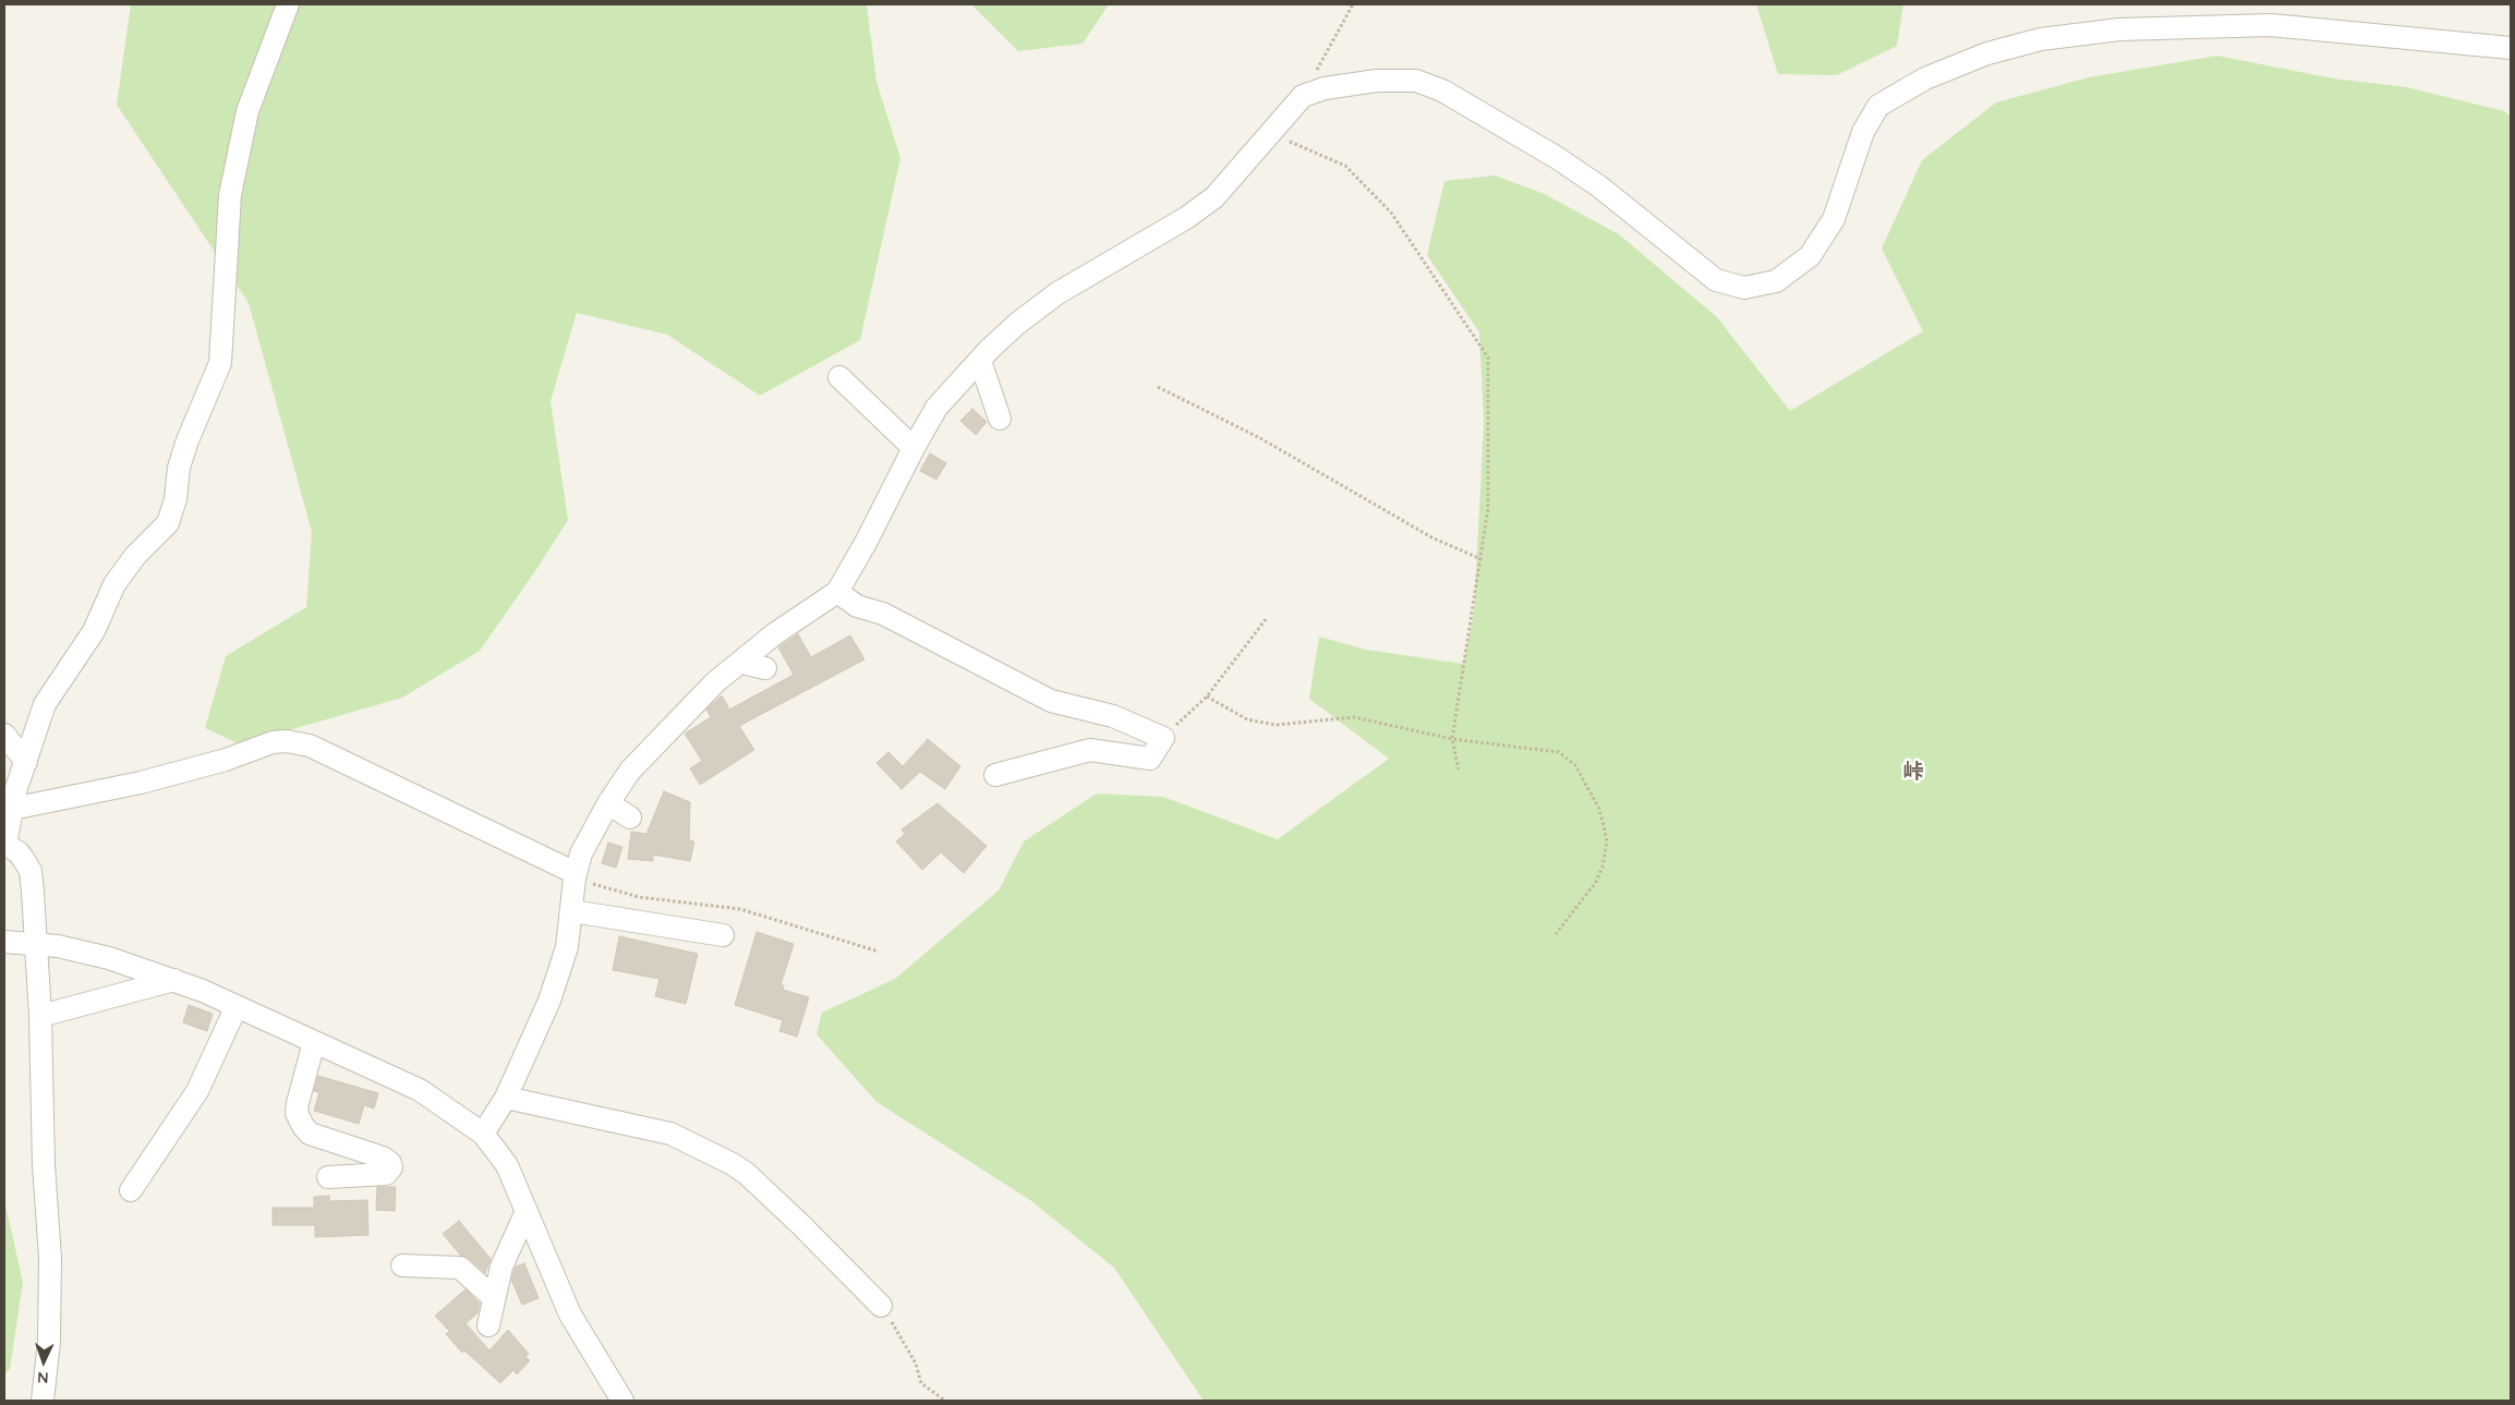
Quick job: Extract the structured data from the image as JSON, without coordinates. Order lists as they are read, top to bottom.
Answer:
{
  "districts": ["峠"],
  "north": "bottom"
}
